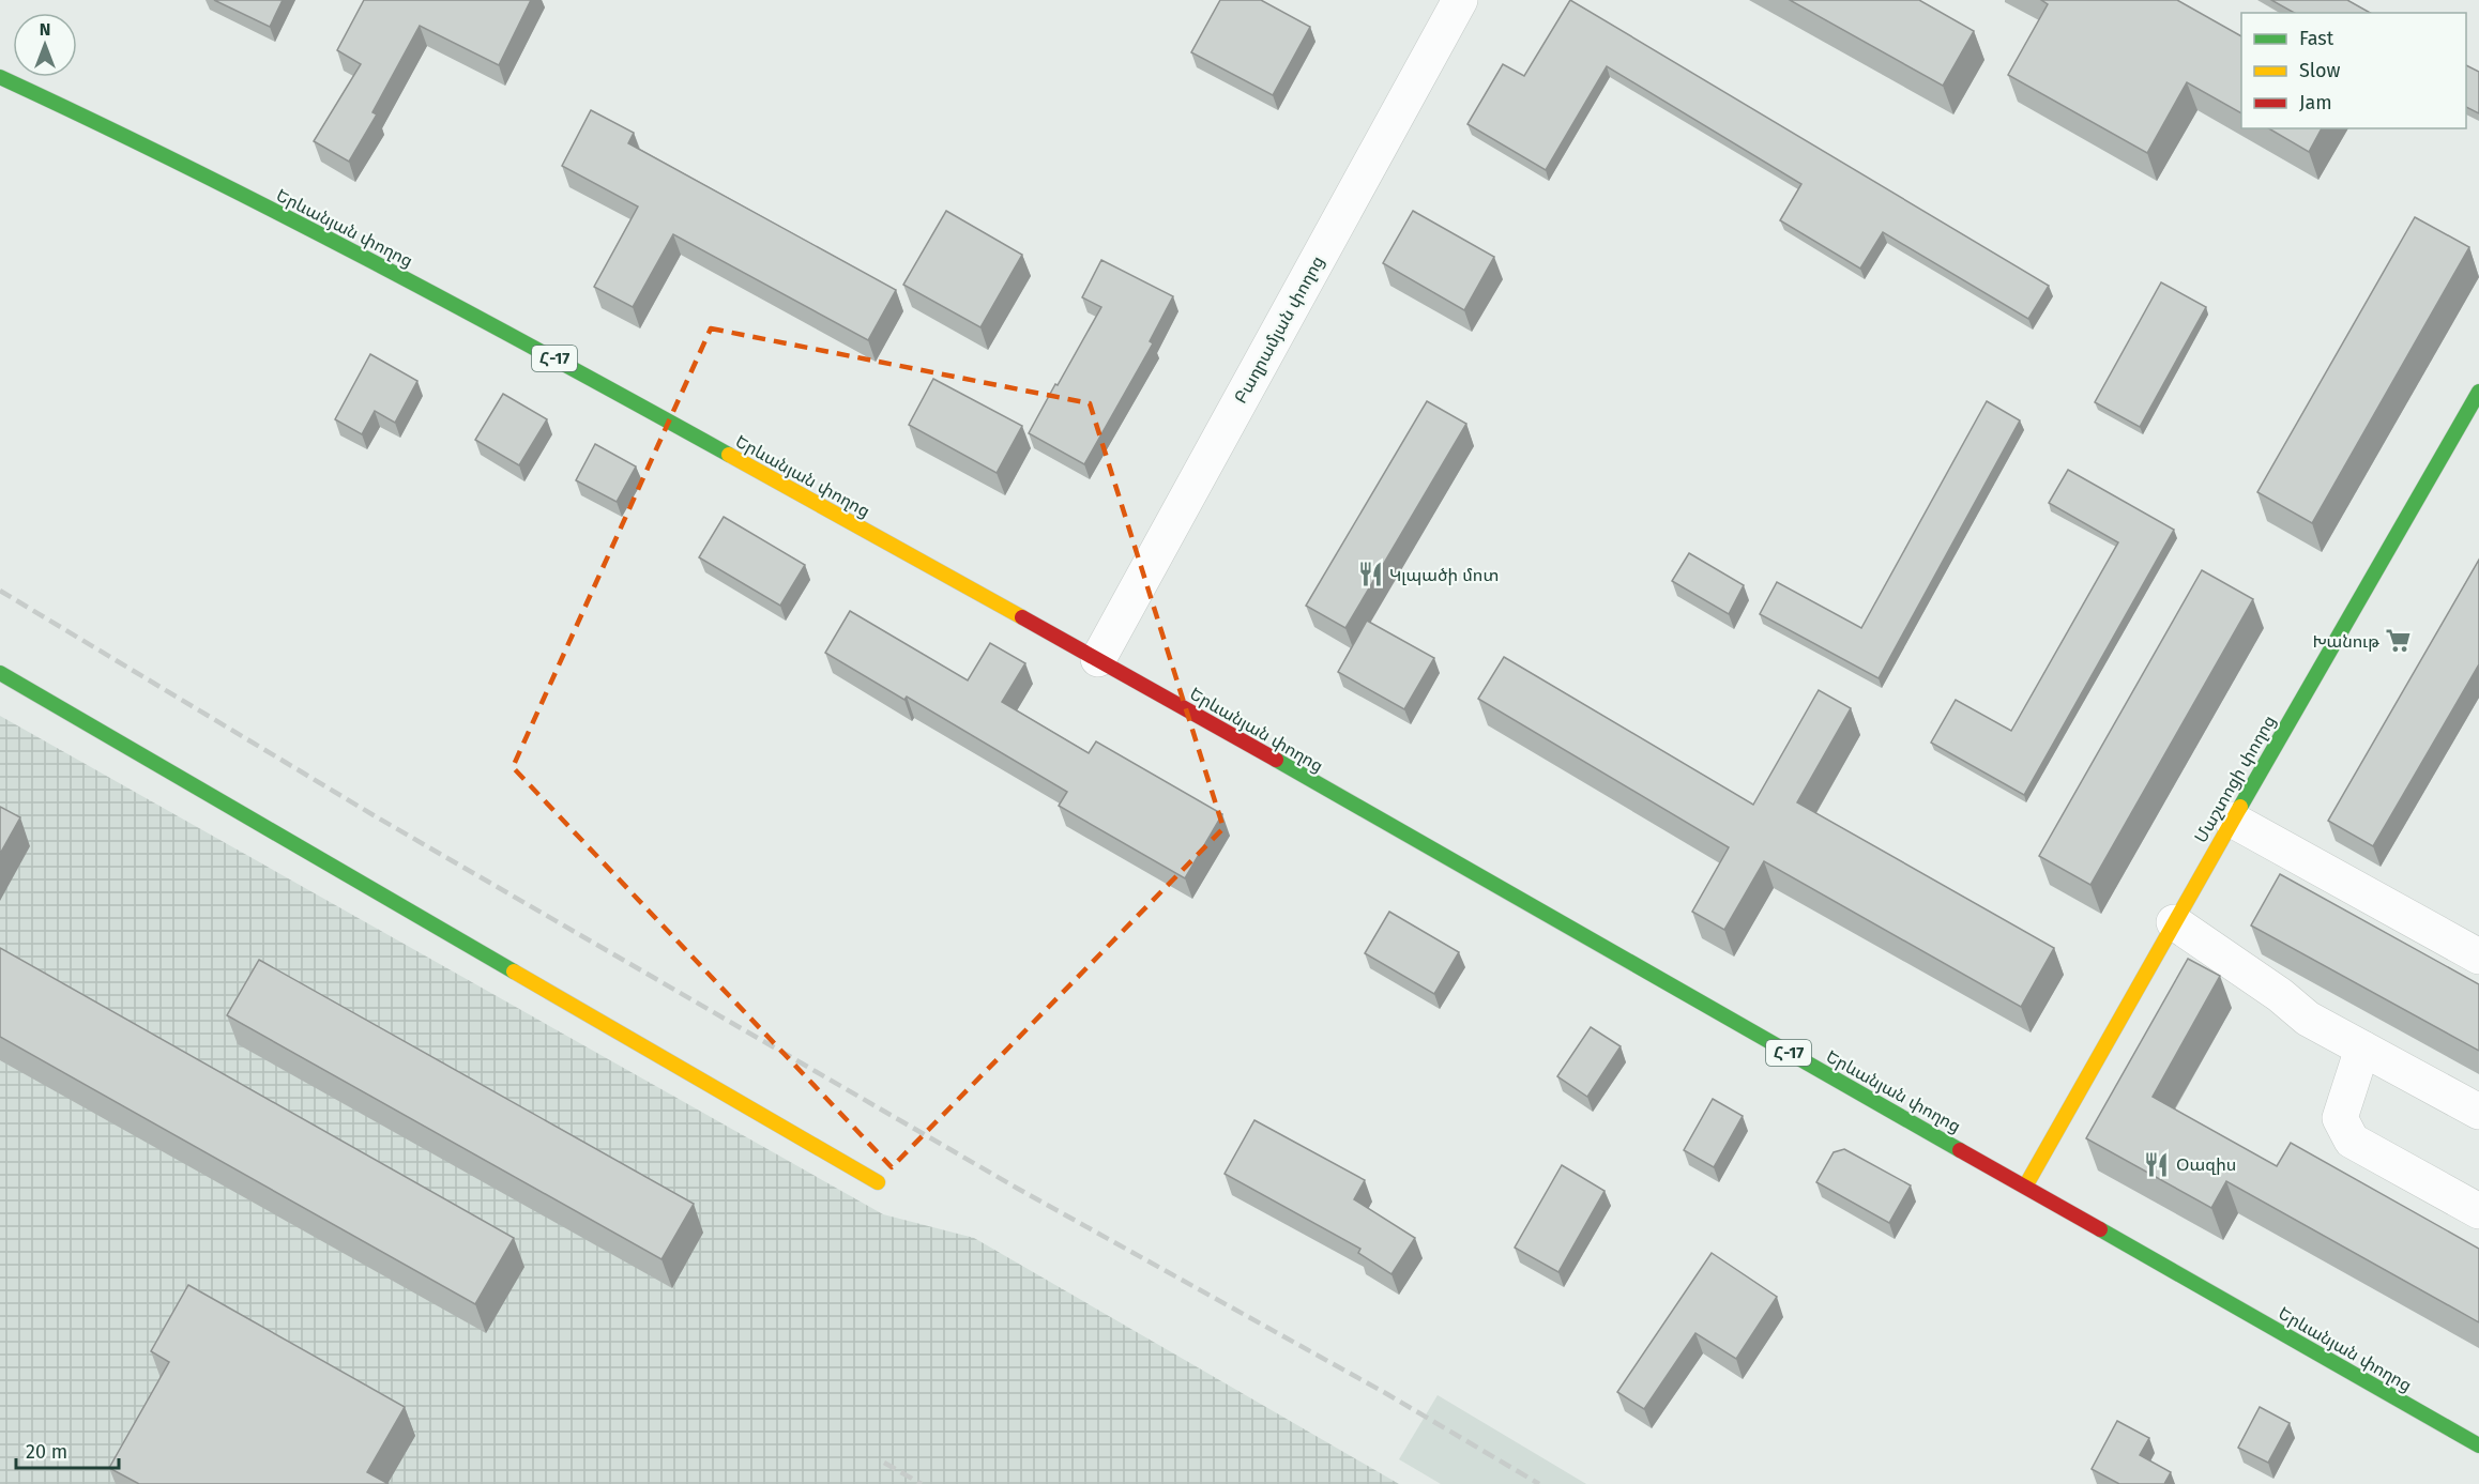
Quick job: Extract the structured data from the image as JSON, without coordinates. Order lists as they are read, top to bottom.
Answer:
{
  "streets": {
    "main road": ["Երևանյան փողոց", "Հ-17", "Մաշտոցի փողոց"],
    "street": ["Բաղրամյան փողոց"]
  },
  "crossings": [
    ["Երևանյան փողոց", "Բաղրամյան փողոց"],
    ["Երևանյան փողոց", "Մաշտոցի փողոց"]
  ],
  "places": {
    "restaurant": ["Կլպածի մոտ", "Օազիս"],
    "supermarket": ["Խանութ"]
  },
  "legend": ["Fast", "Slow", "Jam"],
  "scale_bar": "20 m",
  "north": "top"
}
